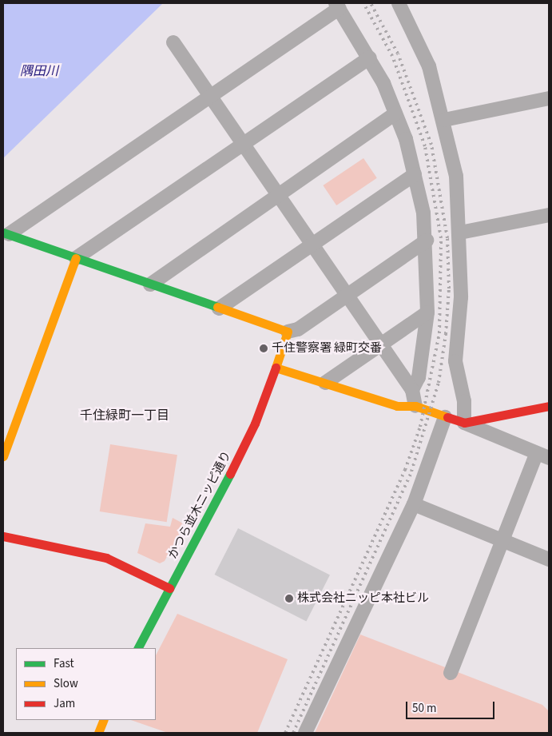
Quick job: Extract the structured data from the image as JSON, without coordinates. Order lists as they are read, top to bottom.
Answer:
{
  "streets": {
    "street": ["かつら並木ニッピ通り"]
  },
  "districts": ["千住緑町一丁目"],
  "water": ["隅田川"],
  "places": ["千住警察署 緑町交番", "株式会社ニッピ本社ビル"],
  "legend": ["Fast", "Slow", "Jam"],
  "scale_bar": "50 m"
}
